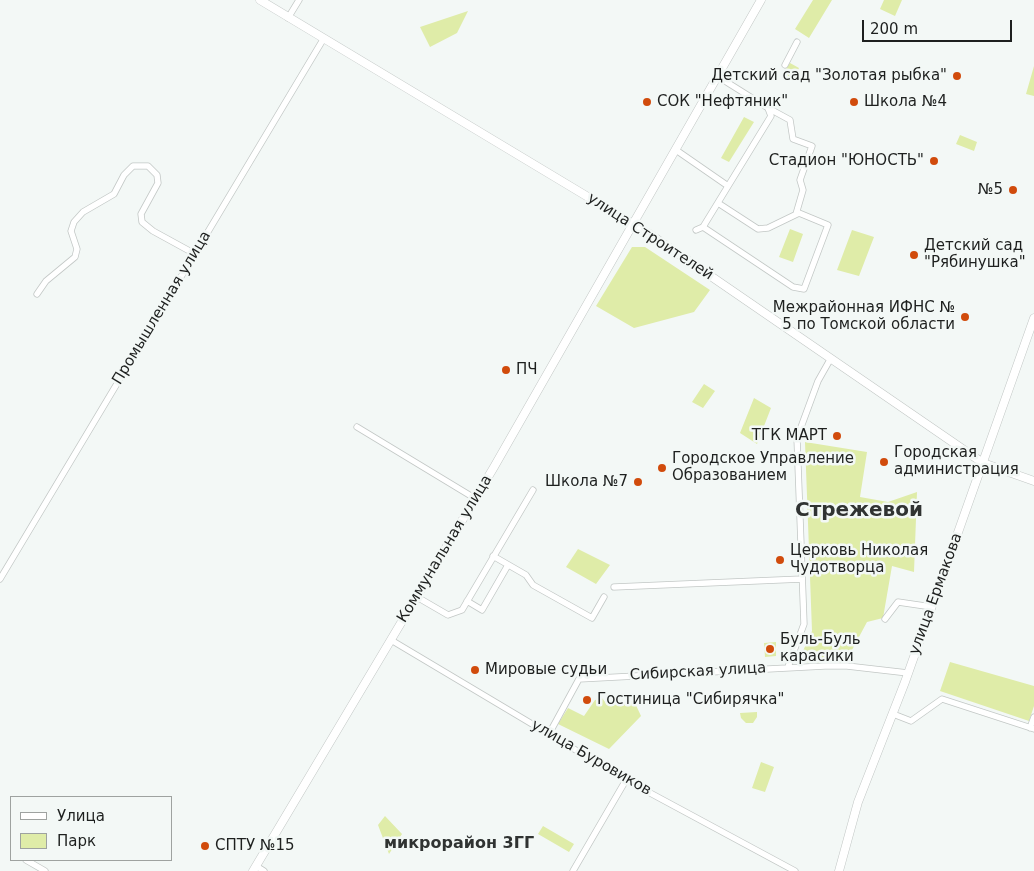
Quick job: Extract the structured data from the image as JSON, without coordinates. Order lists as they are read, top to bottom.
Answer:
{
  "streets": {
    "main road": ["улица Строителей", "Коммунальная улица", "улица Ермакова"],
    "street": ["Промышленная улица", "Сибирская улица", "улица Буровиков"]
  },
  "crossings": [
    ["улица Строителей", "Промышленная улица"],
    ["улица Строителей", "Коммунальная улица"],
    ["улица Строителей", "улица Ермакова"],
    ["Коммунальная улица", "улица Буровиков"],
    ["улица Ермакова", "Сибирская улица"],
    ["Сибирская улица", "улица Буровиков"]
  ],
  "districts": ["Стрежевой", "микрорайон 3ГГ"],
  "places": [
    "Детский сад \"Золотая рыбка\"",
    "СОК \"Нефтяник\"",
    "Школа №4",
    "Стадион \"ЮНОСТЬ\"",
    "№5",
    "Детский сад \"Рябинушка\"",
    "Межрайонная ИФНС № 5 по Томской области",
    "ПЧ",
    "ТГК МАРТ",
    "Городская администрация",
    "Городское Управление Образованием",
    "Школа №7",
    "Церковь Николая Чудотворца",
    "Буль-Буль карасики",
    "Мировые судьи",
    "Гостиница \"Сибирячка\"",
    "СПТУ №15"
  ],
  "legend": ["Улица", "Парк"],
  "scale_bar": "200 m"
}
